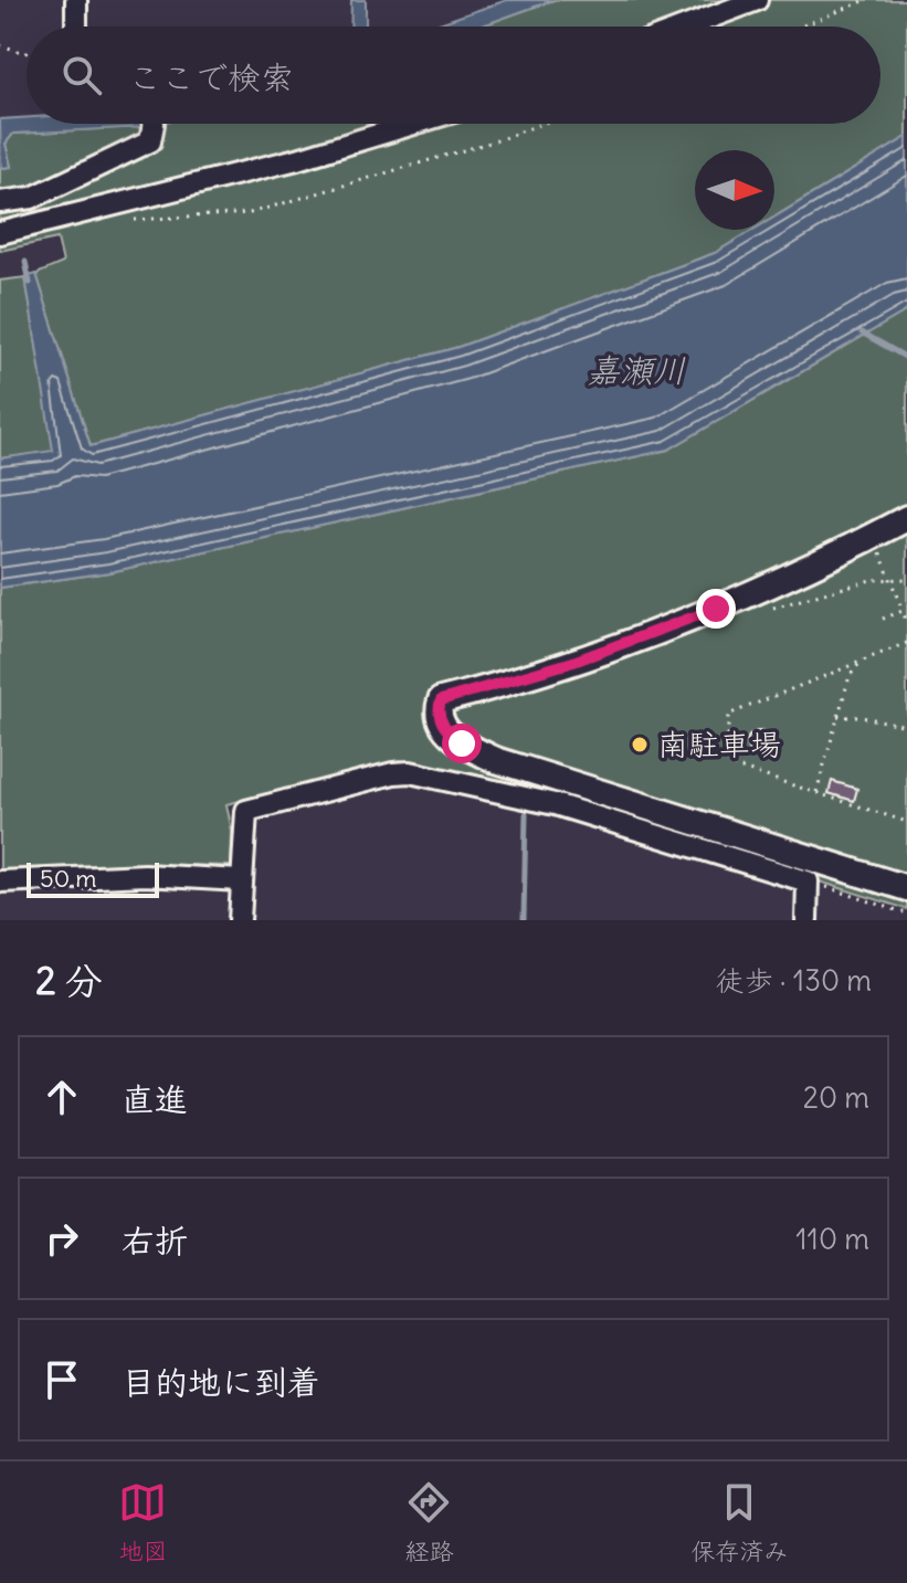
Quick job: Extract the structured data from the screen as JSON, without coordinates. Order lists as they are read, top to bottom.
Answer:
{
  "water": ["嘉瀬川"],
  "places": ["南駐車場"],
  "scale_bar": "50 m",
  "north": "right",
  "page": {
    "search": "ここで検索",
    "scale": "50 m",
    "heading": ["2 分", "徒歩 · 130 m"],
    "list": [
      ["直進", "20 m"],
      ["右折", "110 m"],
      "目的地に到着"
    ],
    "nav": ["地図", "経路", "保存済み"]
  }
}
